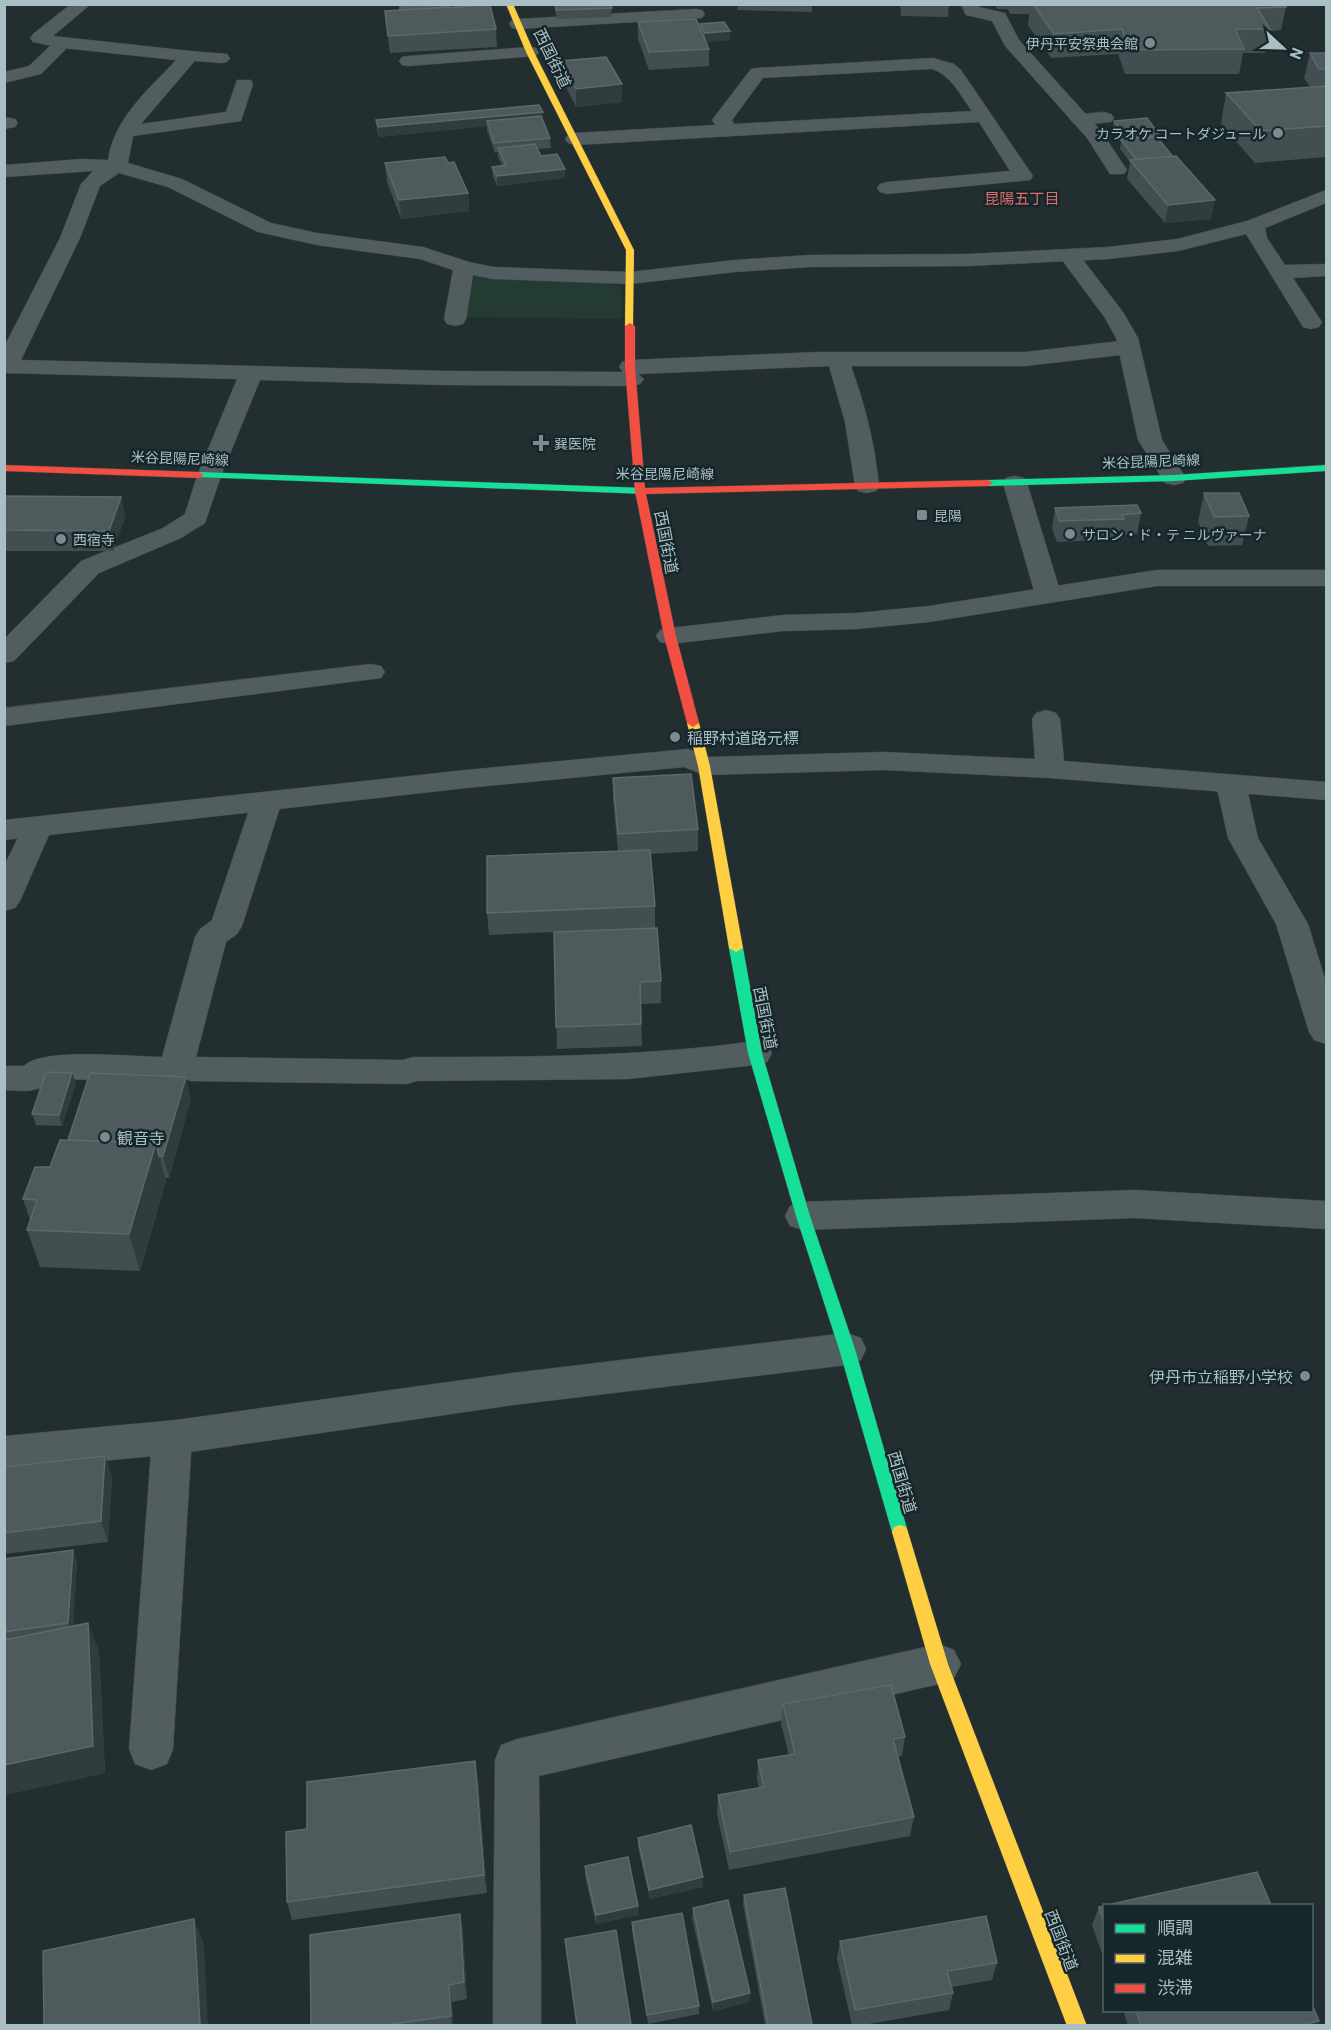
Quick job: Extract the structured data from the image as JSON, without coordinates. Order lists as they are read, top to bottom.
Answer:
{
  "streets": {
    "street": ["西国街道", "米谷昆陽尼崎線"]
  },
  "crossings": [
    ["西国街道", "米谷昆陽尼崎線"]
  ],
  "districts": ["昆陽五丁目"],
  "places": {
    "other": [
      "伊丹平安祭典会館",
      "カラオケ コートダジュール",
      "サロン・ド・テ ニルヴァーナ",
      "西宿寺",
      "稲野村道路元標",
      "観音寺",
      "伊丹市立稲野小学校"
    ],
    "health": ["巽医院"],
    "transit": ["昆陽"]
  },
  "legend": ["順調", "混雑", "渋滞"],
  "north": "right"
}
